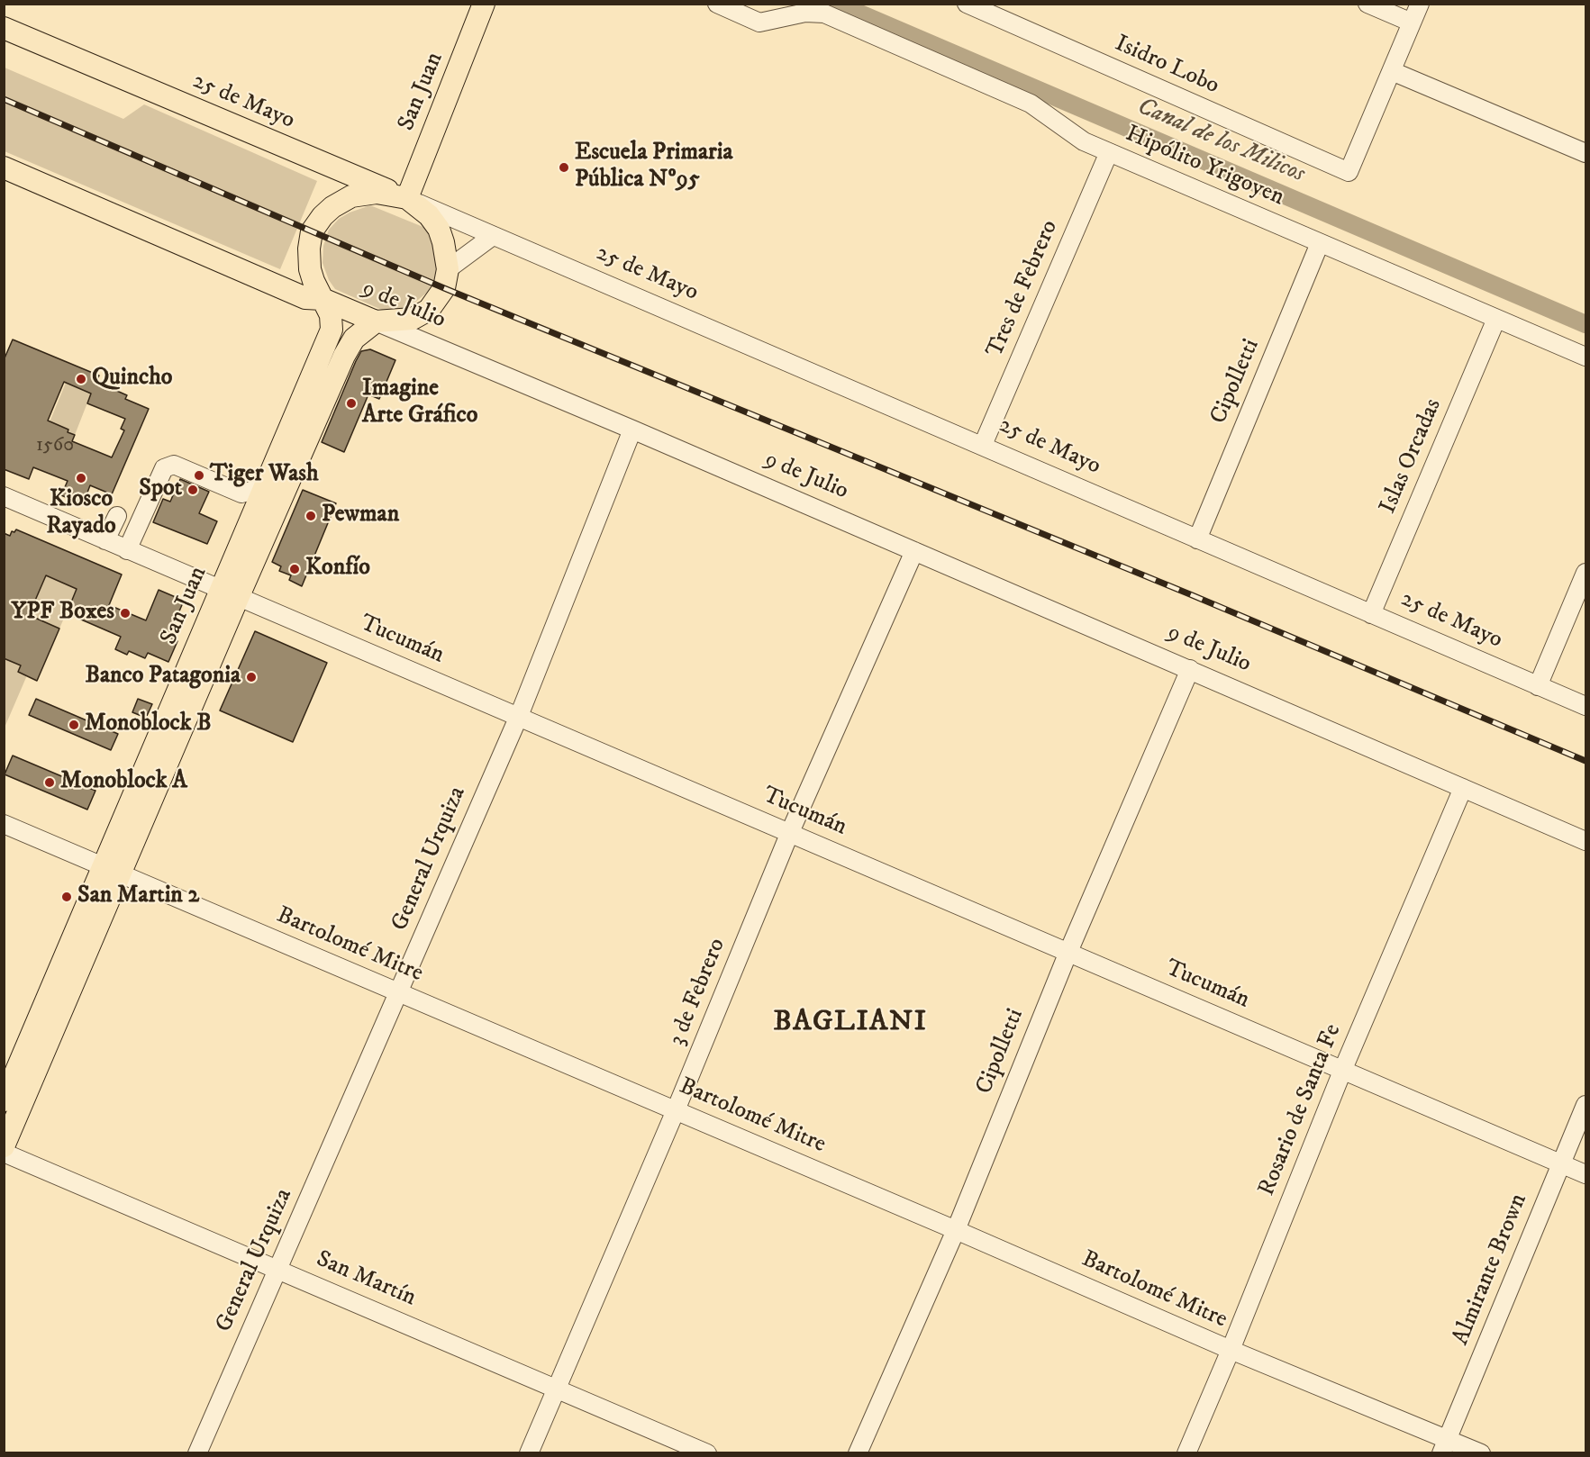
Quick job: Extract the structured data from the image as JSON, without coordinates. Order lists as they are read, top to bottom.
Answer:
{
  "streets": {
    "main road": ["San Juan", "25 de Mayo", "9 de Julio"],
    "street": [
      "Isidro Lobo",
      "Hipólito Yrigoyen",
      "Tres de Febrero",
      "Cipolletti",
      "Islas Orcadas",
      "Tucumán",
      "General Urquiza",
      "Bartolomé Mitre",
      "3 de Febrero",
      "Rosario de Santa Fe",
      "Almirante Brown",
      "San Martín"
    ]
  },
  "crossings": [
    ["San Juan", "25 de Mayo"],
    ["San Juan", "9 de Julio"],
    ["San Juan", "Tucumán"],
    ["San Juan", "Bartolomé Mitre"],
    ["25 de Mayo", "Tres de Febrero"],
    ["25 de Mayo", "9 de Julio"],
    ["25 de Mayo", "Cipolletti"],
    ["25 de Mayo", "Islas Orcadas"],
    ["Hipólito Yrigoyen", "Tres de Febrero"],
    ["Hipólito Yrigoyen", "Cipolletti"],
    ["Hipólito Yrigoyen", "Islas Orcadas"],
    ["9 de Julio", "Cipolletti"],
    ["9 de Julio", "General Urquiza"],
    ["9 de Julio", "3 de Febrero"],
    ["9 de Julio", "Rosario de Santa Fe"],
    ["Cipolletti", "Tucumán"],
    ["Cipolletti", "Bartolomé Mitre"],
    ["Tucumán", "General Urquiza"],
    ["Tucumán", "3 de Febrero"],
    ["Tucumán", "Rosario de Santa Fe"],
    ["Tucumán", "Almirante Brown"],
    ["General Urquiza", "Bartolomé Mitre"],
    ["General Urquiza", "San Martín"],
    ["Bartolomé Mitre", "3 de Febrero"],
    ["Bartolomé Mitre", "Rosario de Santa Fe"],
    ["Bartolomé Mitre", "Almirante Brown"],
    ["3 de Febrero", "San Martín"]
  ],
  "districts": ["BAGLIANI"],
  "water": ["Canal de los Milicos"],
  "places": [
    "Escuela Primaria Pública Nº95",
    "Quincho",
    "Imagine Arte Gráfico",
    "Tiger Wash",
    "Kiosco Rayado",
    "Spot",
    "Pewman",
    "Konfío",
    "YPF Boxes",
    "Banco Patagonia",
    "Monoblock B",
    "Monoblock A",
    "San Martin 2"
  ],
  "house_numbers": ["1560"]
}
